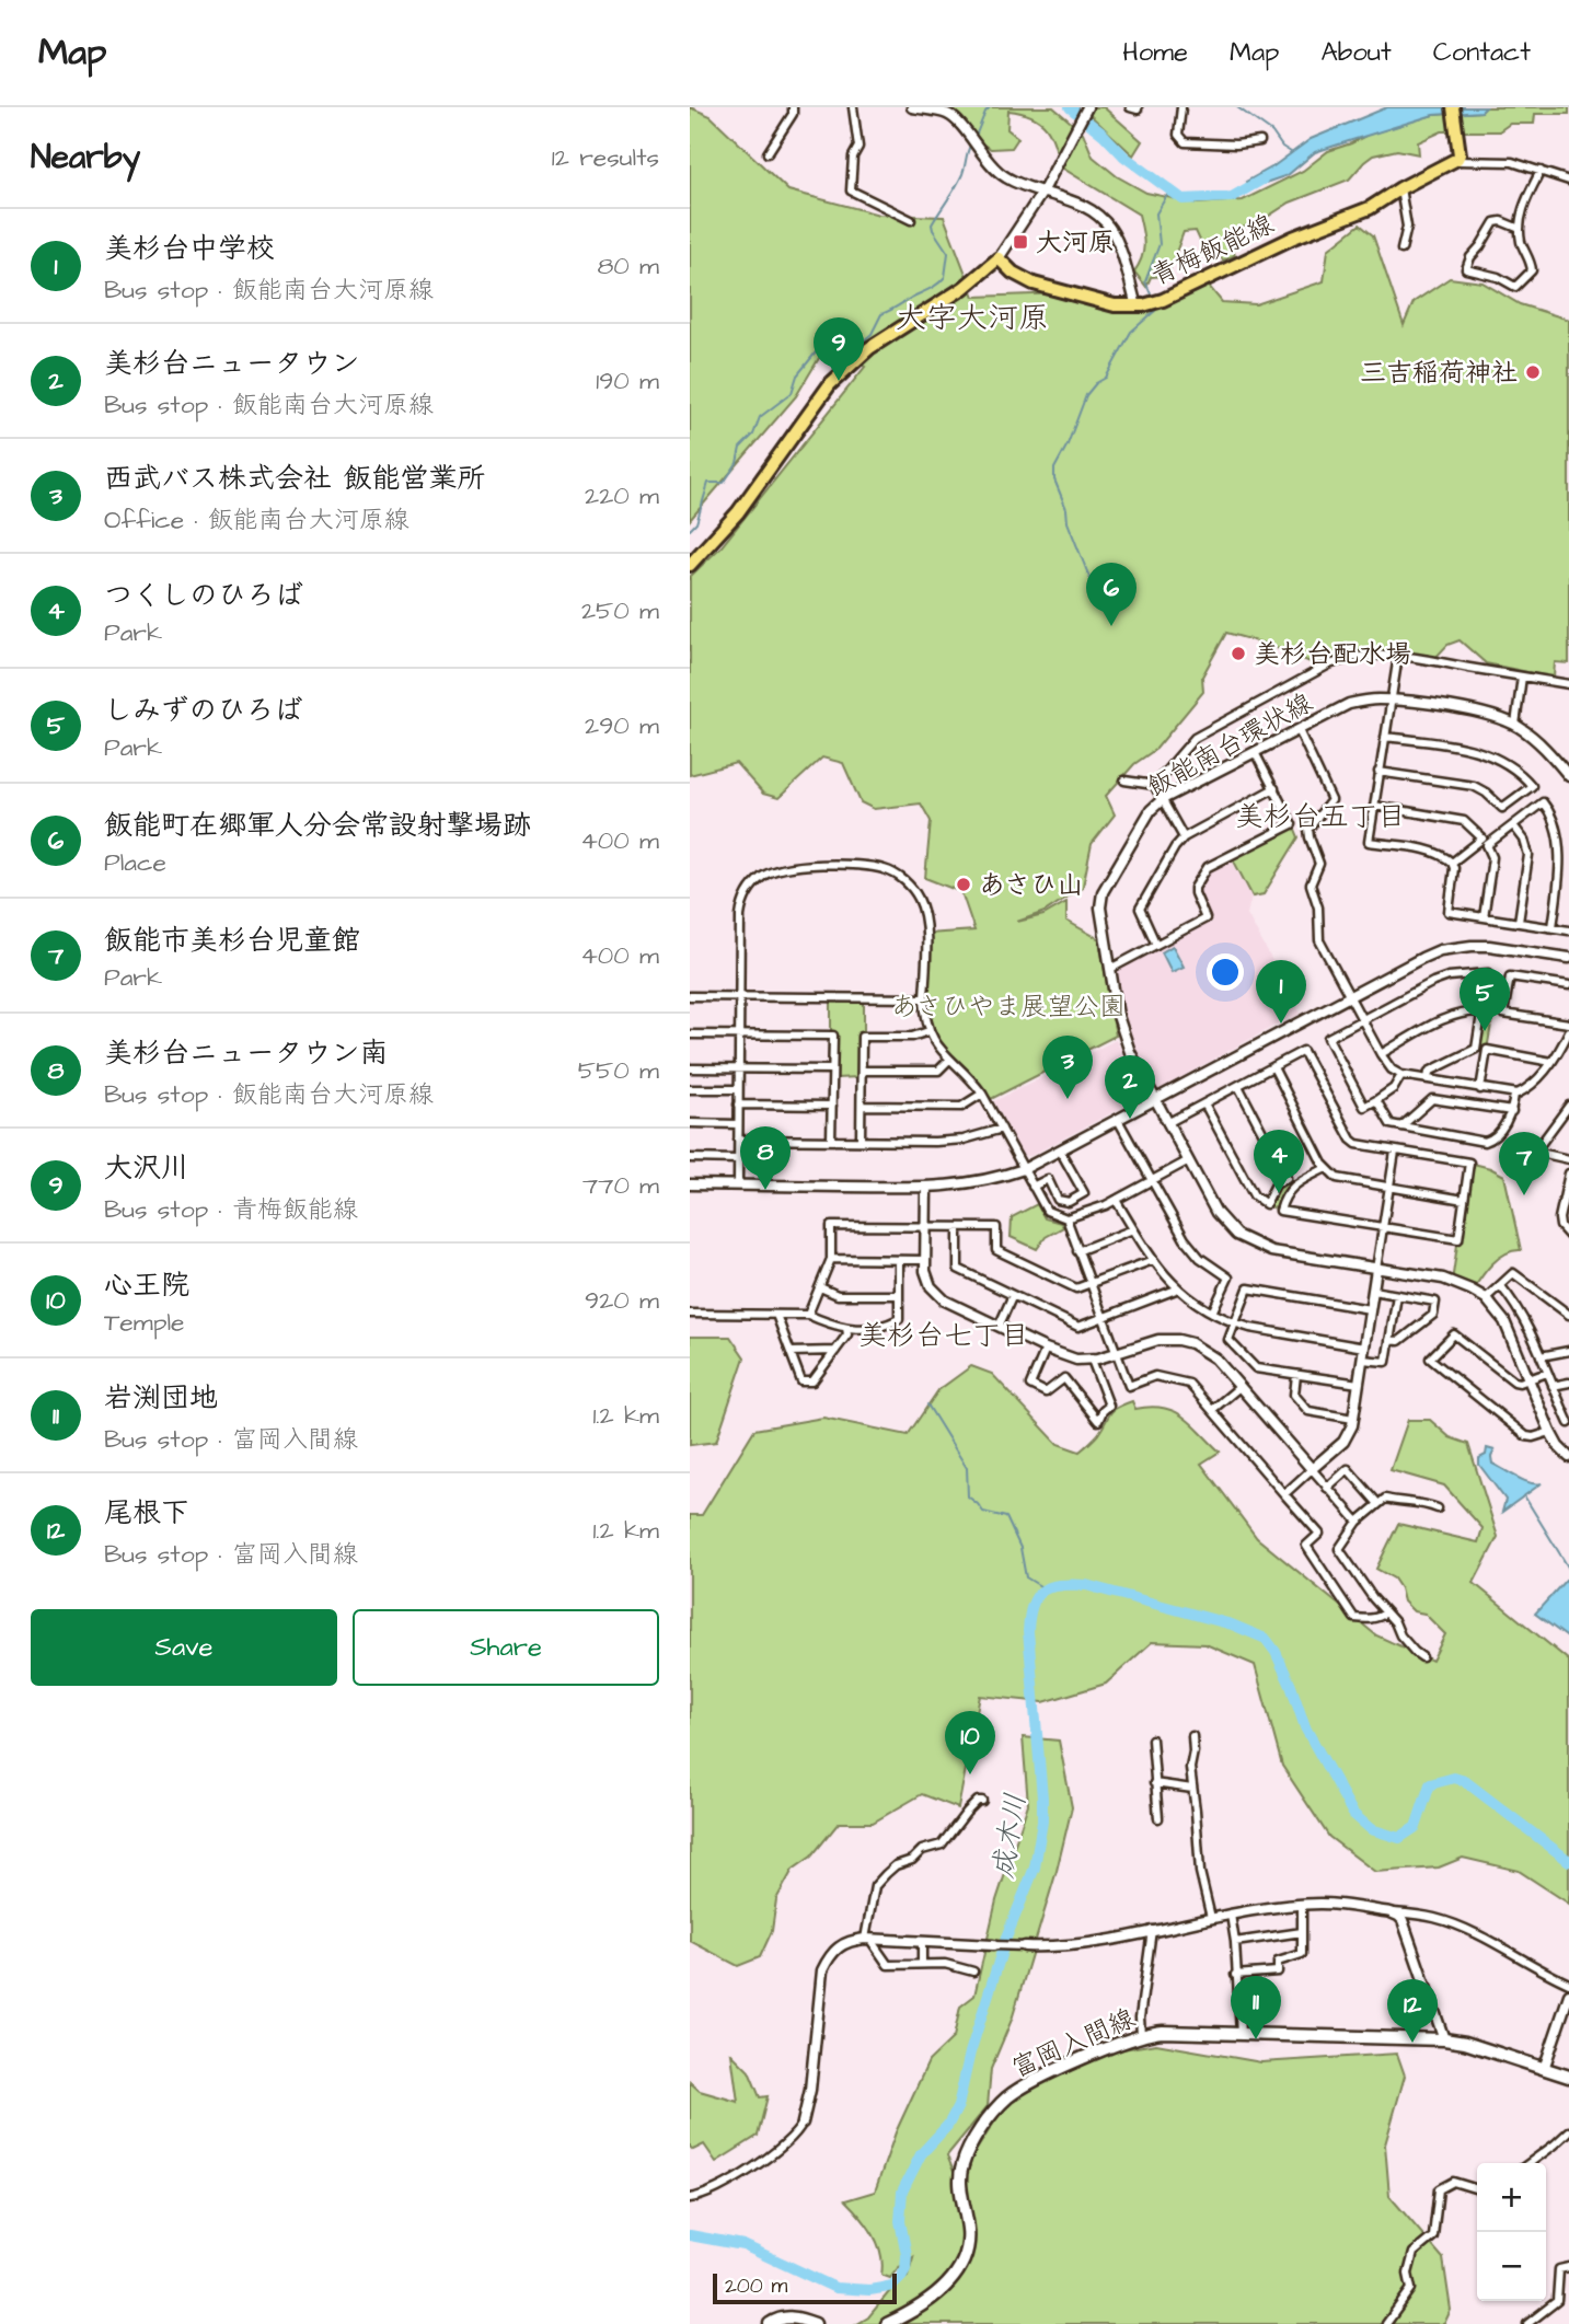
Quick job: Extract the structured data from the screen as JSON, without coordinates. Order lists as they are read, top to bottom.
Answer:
{
  "streets": {
    "main road": ["青梅飯能線", "富岡入間線"],
    "street": ["飯能南台環状線"]
  },
  "districts": ["大字大河原", "美杉台五丁目", "美杉台七丁目"],
  "water": ["成木川"],
  "parks": ["あさひやま展望公園"],
  "places": {
    "transit": ["大河原"],
    "other": ["三吉稲荷神社", "美杉台配水場", "あさひ山"]
  },
  "scale_bar": "200 m",
  "page": {
    "header": "Map",
    "nav": [
      "Home",
      "Map",
      "About",
      "Contact"
    ],
    "heading": ["Nearby", "12 results"],
    "list": [
      {
        "mark": "1",
        "name": "美杉台中学校",
        "note": "Bus stop · 飯能南台大河原線",
        "value": "80 m"
      },
      {
        "mark": "2",
        "name": "美杉台ニュータウン",
        "note": "Bus stop · 飯能南台大河原線",
        "value": "190 m"
      },
      {
        "mark": "3",
        "name": "西武バス株式会社 飯能営業所",
        "note": "Office · 飯能南台大河原線",
        "value": "220 m"
      },
      {
        "mark": "4",
        "name": "つくしのひろば",
        "note": "Park",
        "value": "250 m"
      },
      {
        "mark": "5",
        "name": "しみずのひろば",
        "note": "Park",
        "value": "290 m"
      },
      {
        "mark": "6",
        "name": "飯能町在郷軍人分会常設射撃場跡",
        "note": "Place",
        "value": "400 m"
      },
      {
        "mark": "7",
        "name": "飯能市美杉台児童館",
        "note": "Park",
        "value": "400 m"
      },
      {
        "mark": "8",
        "name": "美杉台ニュータウン南",
        "note": "Bus stop · 飯能南台大河原線",
        "value": "550 m"
      },
      {
        "mark": "9",
        "name": "大沢川",
        "note": "Bus stop · 青梅飯能線",
        "value": "770 m"
      },
      {
        "mark": "10",
        "name": "心王院",
        "note": "Temple",
        "value": "920 m"
      },
      {
        "mark": "11",
        "name": "岩渕団地",
        "note": "Bus stop · 富岡入間線",
        "value": "1.2 km"
      },
      {
        "mark": "12",
        "name": "尾根下",
        "note": "Bus stop · 富岡入間線",
        "value": "1.2 km"
      }
    ],
    "pins": [
      "9",
      "6",
      "1",
      "5",
      "3",
      "2",
      "8",
      "4",
      "7",
      "10",
      "11",
      "12"
    ],
    "buttons": ["Save", "Share"],
    "map_buttons": ["+", "−"],
    "scale": "200 m"
  }
}
